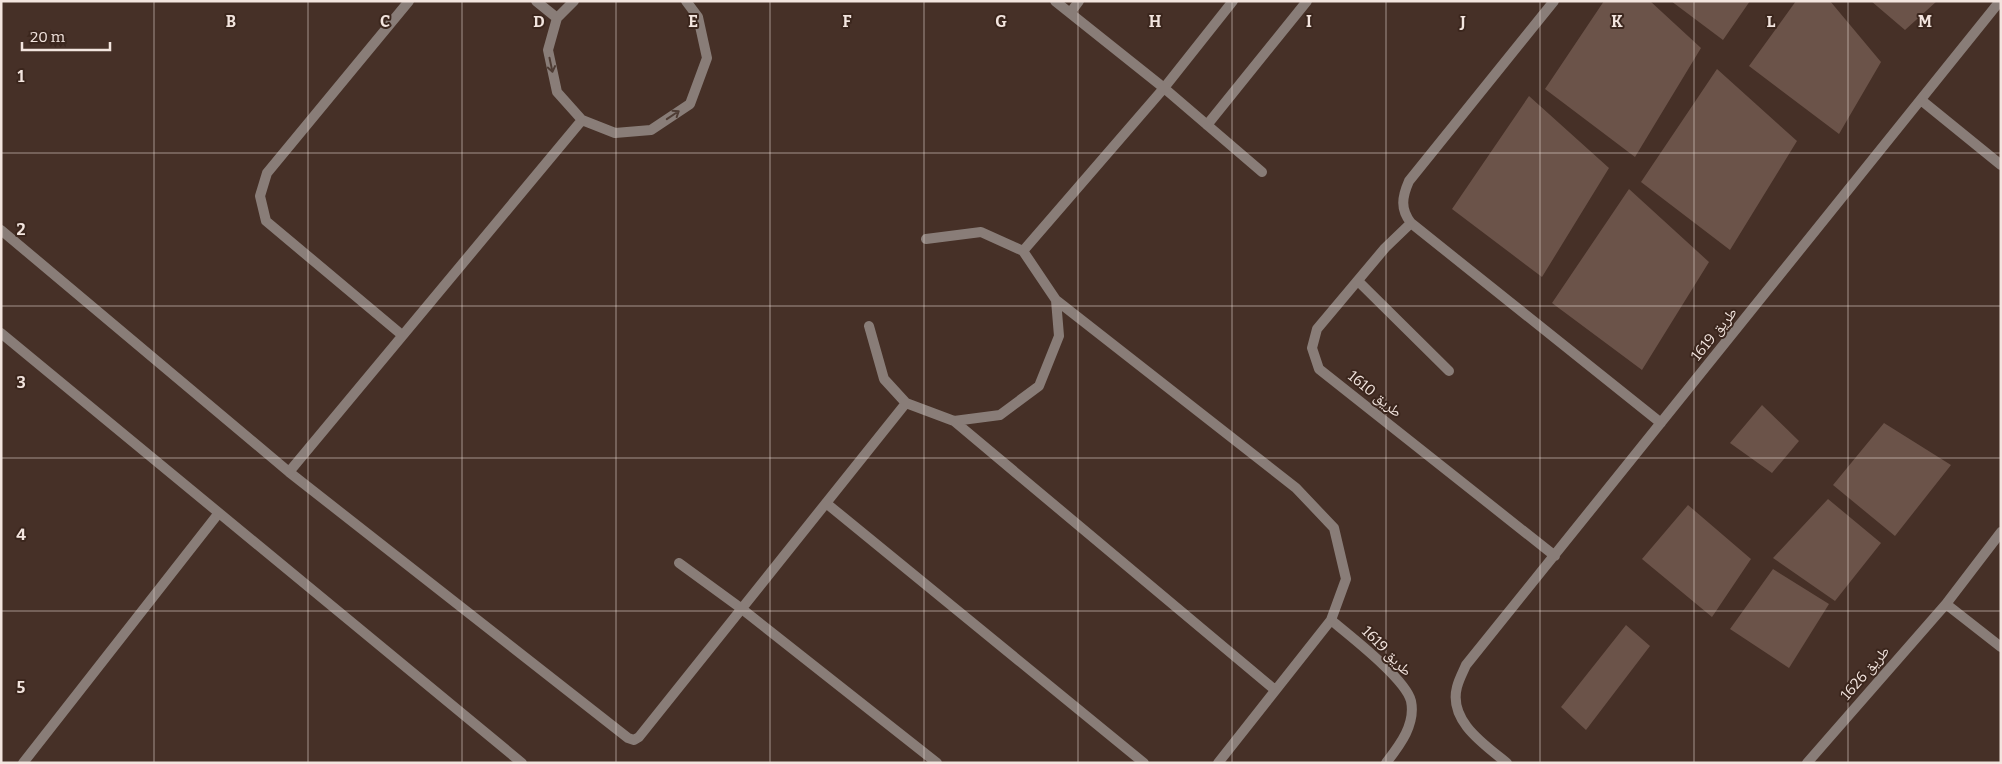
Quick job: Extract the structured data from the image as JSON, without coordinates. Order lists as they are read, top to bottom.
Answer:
{
  "streets": {
    "street": ["طريق 1619", "طريق 1610", "طريق 1626"]
  },
  "crossings": [
    ["طريق 1619", "طريق 1610"]
  ],
  "scale_bar": "20 m",
  "grid": {
    "columns": [
      "B",
      "C",
      "D",
      "E",
      "F",
      "G",
      "H",
      "I",
      "J",
      "K",
      "L",
      "M"
    ],
    "rows": [
      "1",
      "2",
      "3",
      "4",
      "5"
    ]
  }
}
